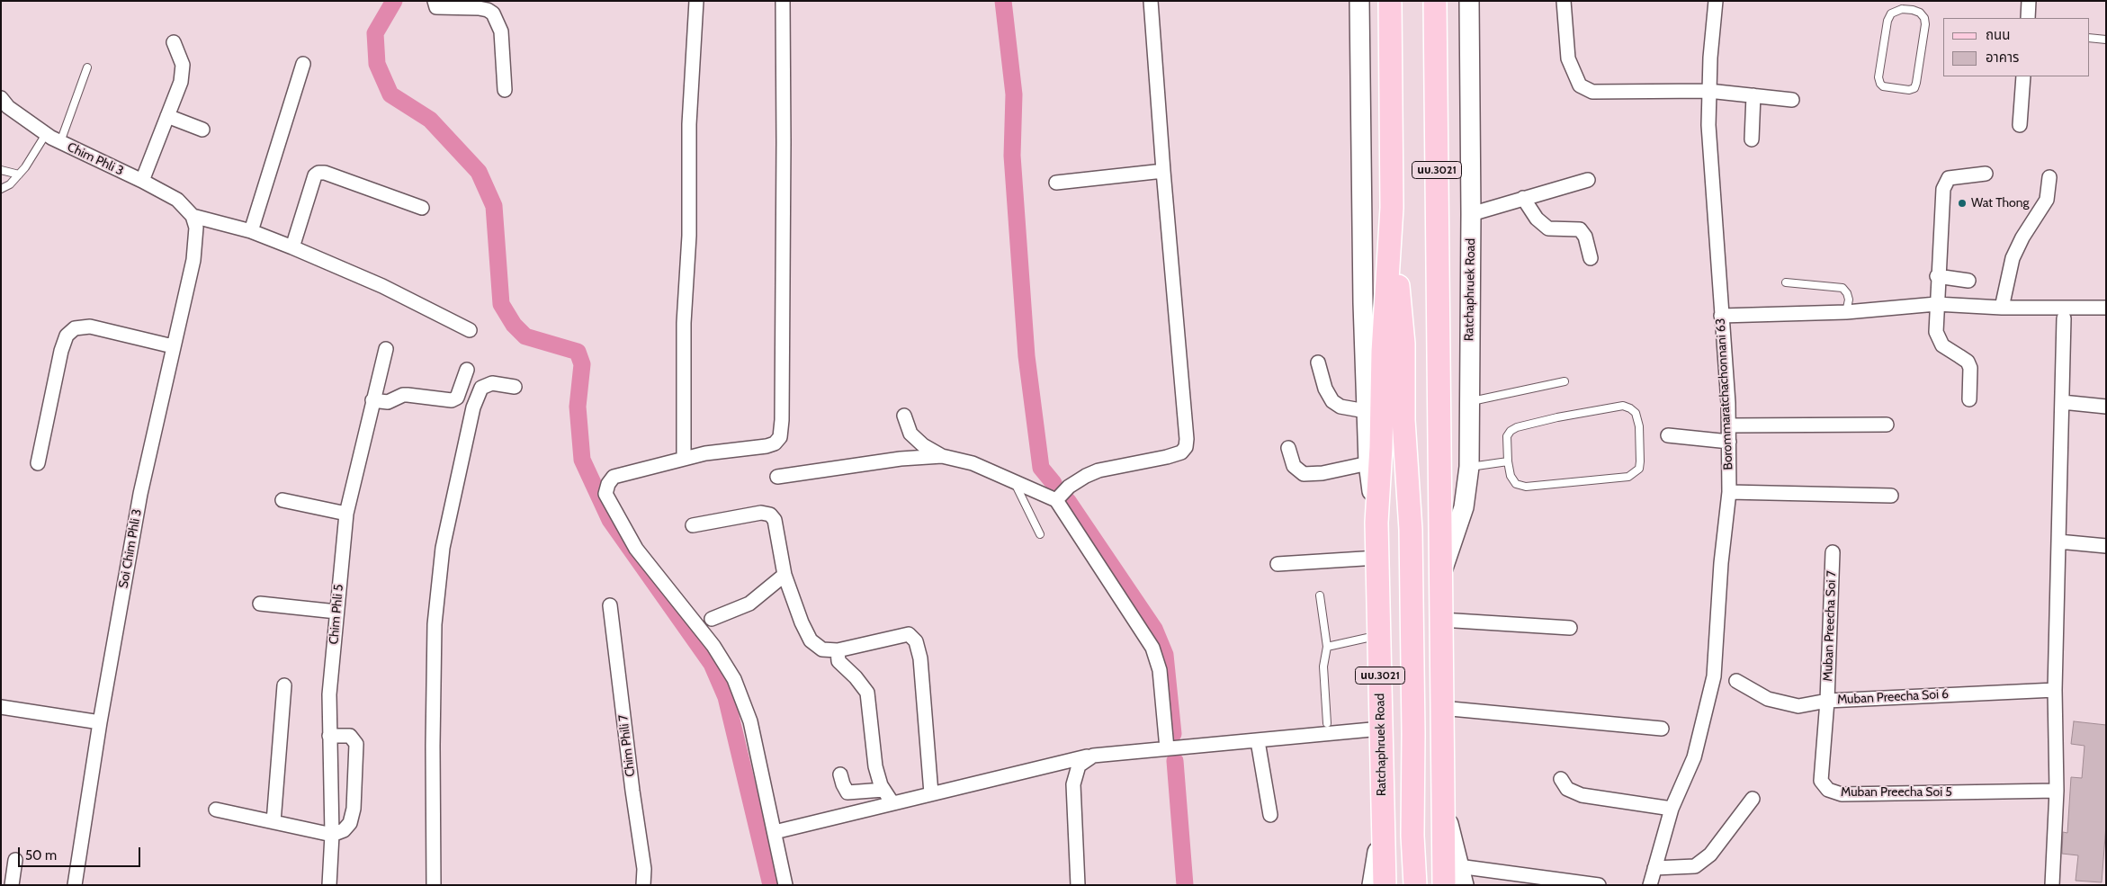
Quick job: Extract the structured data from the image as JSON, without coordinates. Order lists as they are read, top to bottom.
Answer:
{
  "streets": {
    "main road": ["นบ.3021", "Ratchaphruek Road"],
    "street": [
      "Chim Phli 3",
      "Borommaratchachonnani 63",
      "Soi Chim Phli 3",
      "Chim Phli 5",
      "Muban Preecha Soi 7",
      "Muban Preecha Soi 6",
      "Chim Phili 7",
      "Muban Preecha Soi 5"
    ]
  },
  "crossings": [
    ["Chim Phli 3", "Soi Chim Phli 3"],
    ["Muban Preecha Soi 7", "Muban Preecha Soi 6"],
    ["Muban Preecha Soi 7", "Muban Preecha Soi 5"],
    ["Muban Preecha Soi 6", "Muban Preecha Soi 5"]
  ],
  "places": ["Wat Thong"],
  "legend": ["ถนน", "อาคาร"],
  "scale_bar": "50 m"
}
